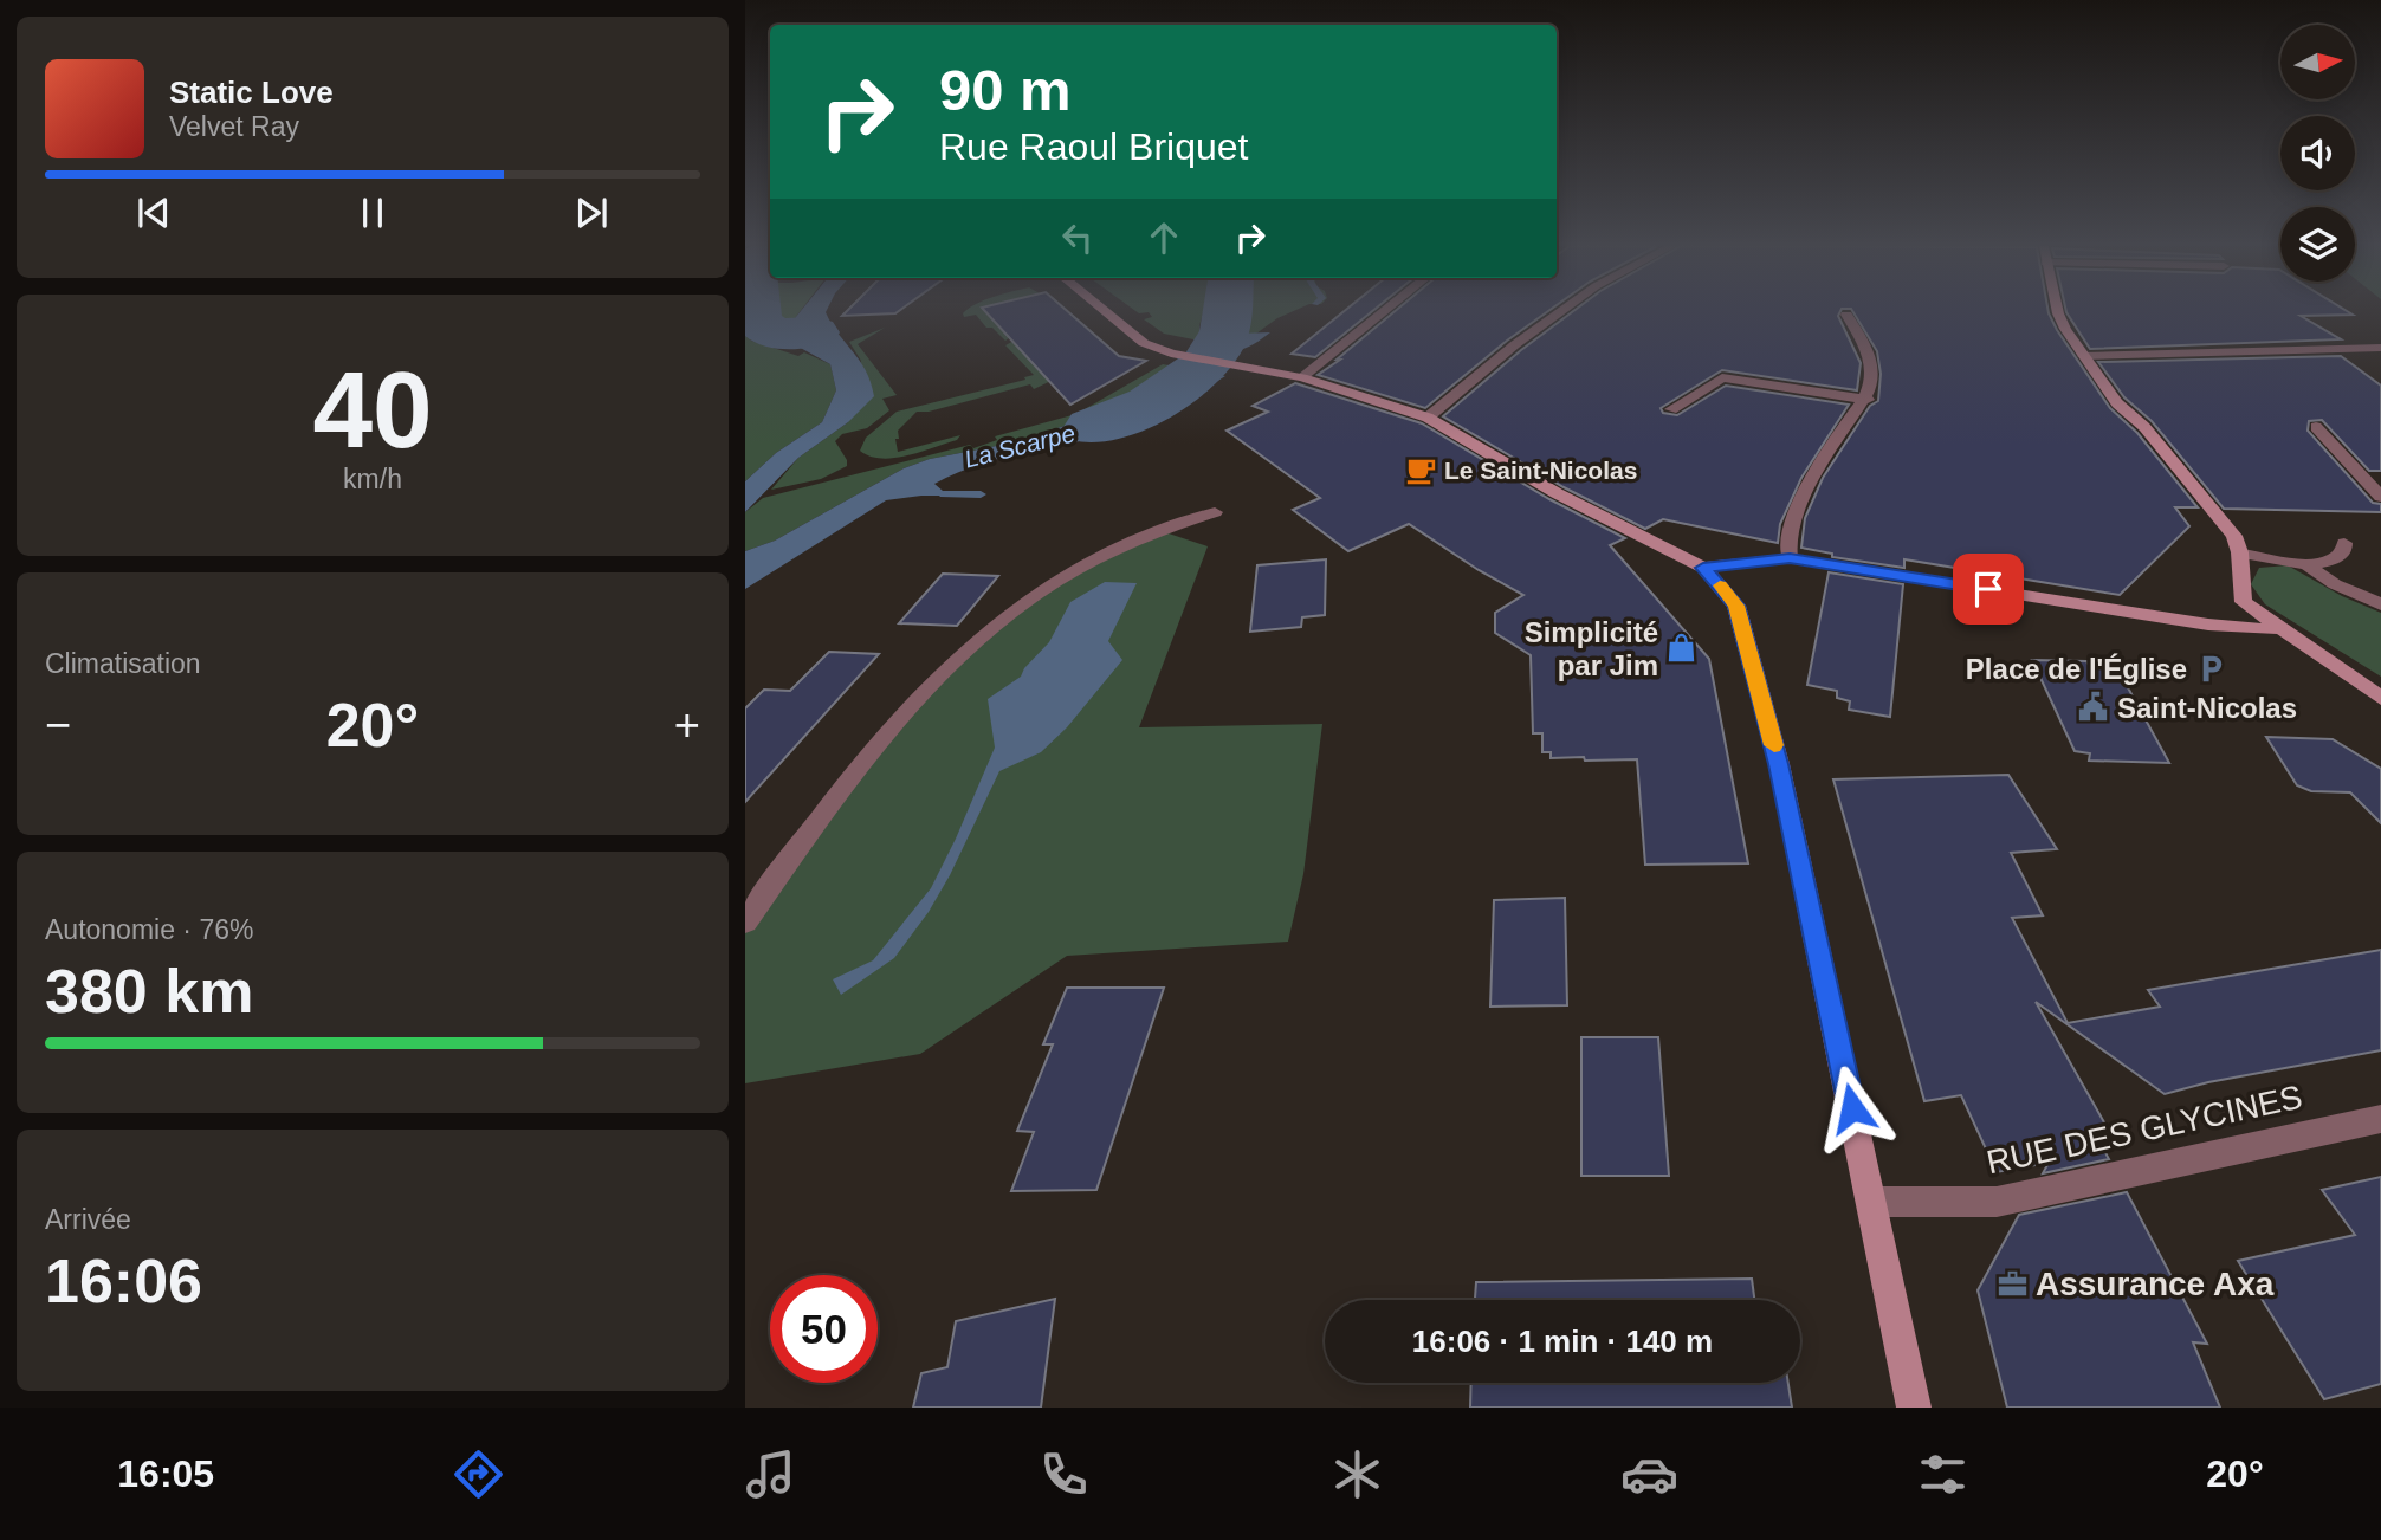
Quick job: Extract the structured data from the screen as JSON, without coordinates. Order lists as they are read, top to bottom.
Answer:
{
  "streets": {
    "street": ["RUE DES GLYCINES"]
  },
  "water": ["La Scarpe"],
  "places": {
    "cafe": ["Le Saint-Nicolas"],
    "shop": ["Simplicité par Jim"],
    "parking": ["Place de l'Église"],
    "public building": ["Saint-Nicolas"],
    "office": ["Assurance Axa"]
  },
  "north": "right",
  "page": {
    "turn": ["90 m", "Rue Raoul Briquet"],
    "song": ["Static Love", "Velvet Ray"],
    "tile": [
      ["40", "km/h"],
      "Climatisation",
      ["Autonomie · 76%", "380 km"],
      ["Arrivée", "16:06"]
    ],
    "heat": ["−", "20°", "+"],
    "limit": "50",
    "trip": "16:06 · 1 min · 140 m",
    "tabs": ["16:05", "20°"]
  }
}
